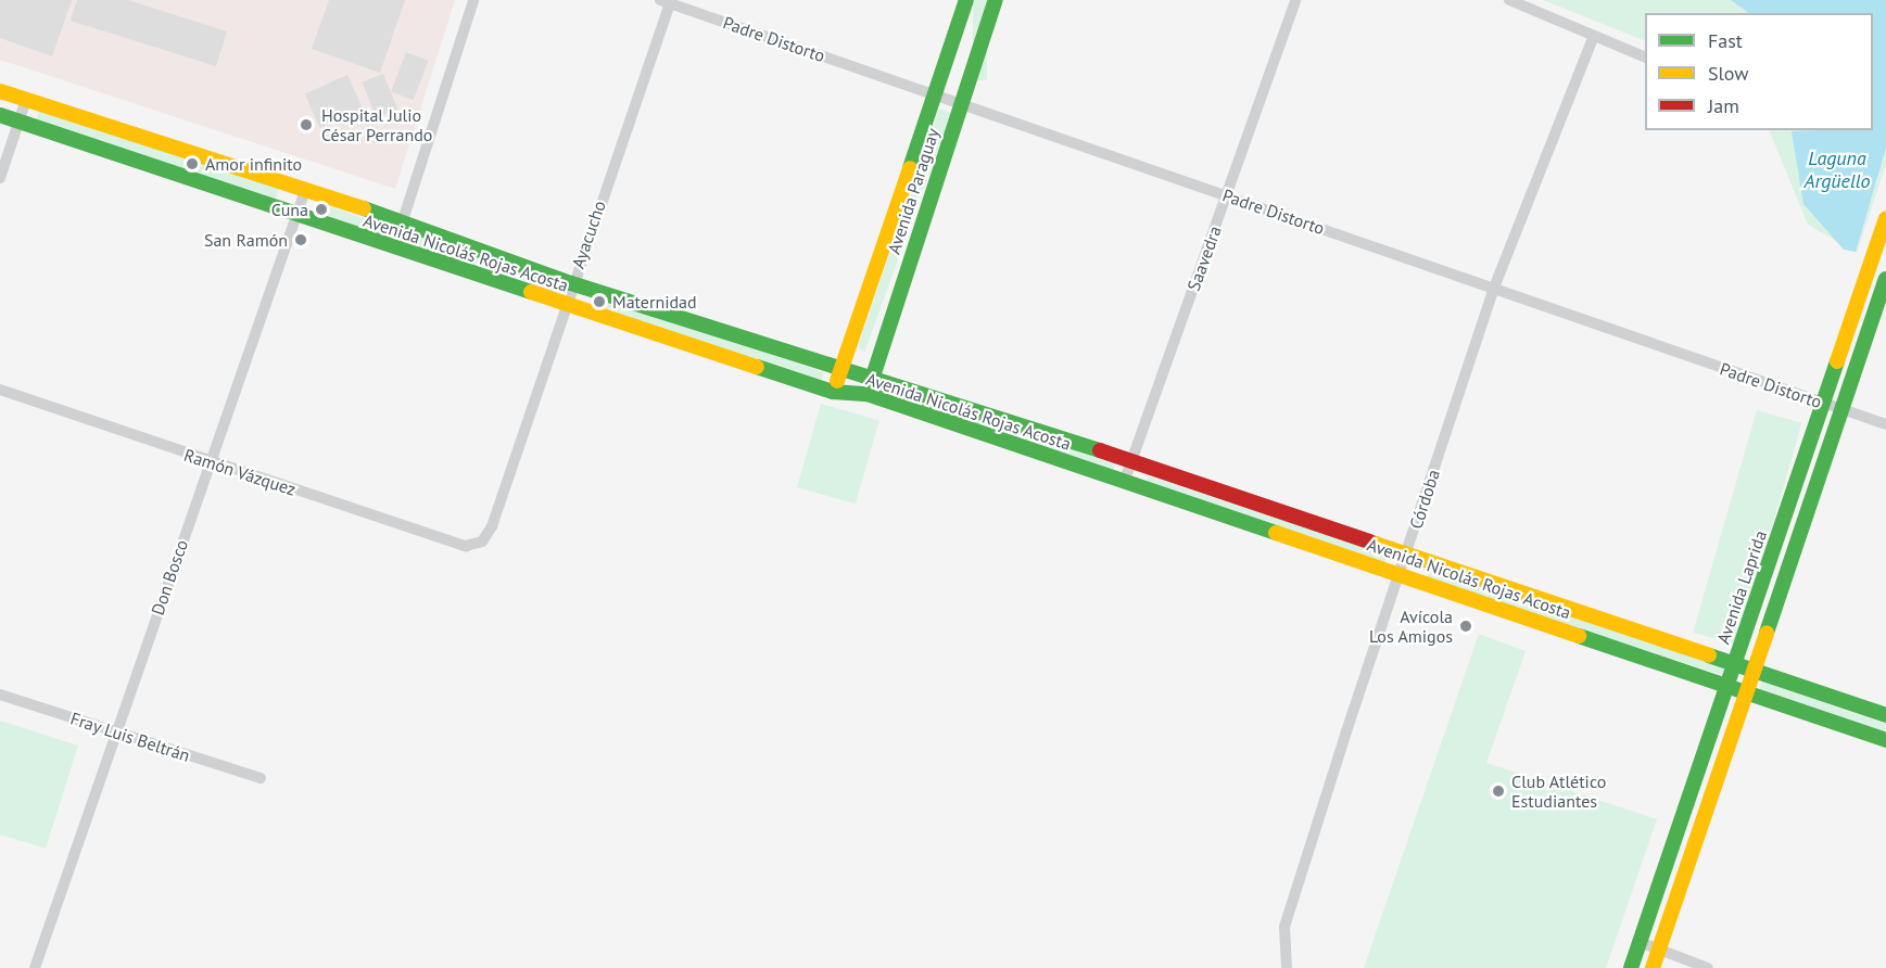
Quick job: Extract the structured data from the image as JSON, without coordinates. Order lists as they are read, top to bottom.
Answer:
{
  "streets": {
    "main road": ["Avenida Paraguay", "Avenida Nicolás Rojas Acosta", "Avenida Laprida"],
    "street": [
      "Padre Distorto",
      "Ayacucho",
      "Saavedra",
      "Ramón Vázquez",
      "Córdoba",
      "Don Bosco",
      "Fray Luis Beltrán"
    ]
  },
  "crossings": [
    ["Padre Distorto", "Avenida Paraguay"],
    ["Padre Distorto", "Ayacucho"],
    ["Padre Distorto", "Saavedra"],
    ["Padre Distorto", "Córdoba"],
    ["Padre Distorto", "Avenida Laprida"],
    ["Avenida Paraguay", "Avenida Nicolás Rojas Acosta"],
    ["Ayacucho", "Avenida Nicolás Rojas Acosta"],
    ["Ayacucho", "Ramón Vázquez"],
    ["Avenida Nicolás Rojas Acosta", "Saavedra"],
    ["Avenida Nicolás Rojas Acosta", "Córdoba"],
    ["Avenida Nicolás Rojas Acosta", "Don Bosco"],
    ["Avenida Nicolás Rojas Acosta", "Avenida Laprida"],
    ["Ramón Vázquez", "Don Bosco"],
    ["Don Bosco", "Fray Luis Beltrán"]
  ],
  "water": ["Laguna Argüello"],
  "places": [
    "Hospital Julio César Perrando",
    "Amor infinito",
    "Cuna",
    "San Ramón",
    "Maternidad",
    "Avícola Los Amigos",
    "Club Atlético Estudiantes"
  ],
  "legend": ["Fast", "Slow", "Jam"]
}
